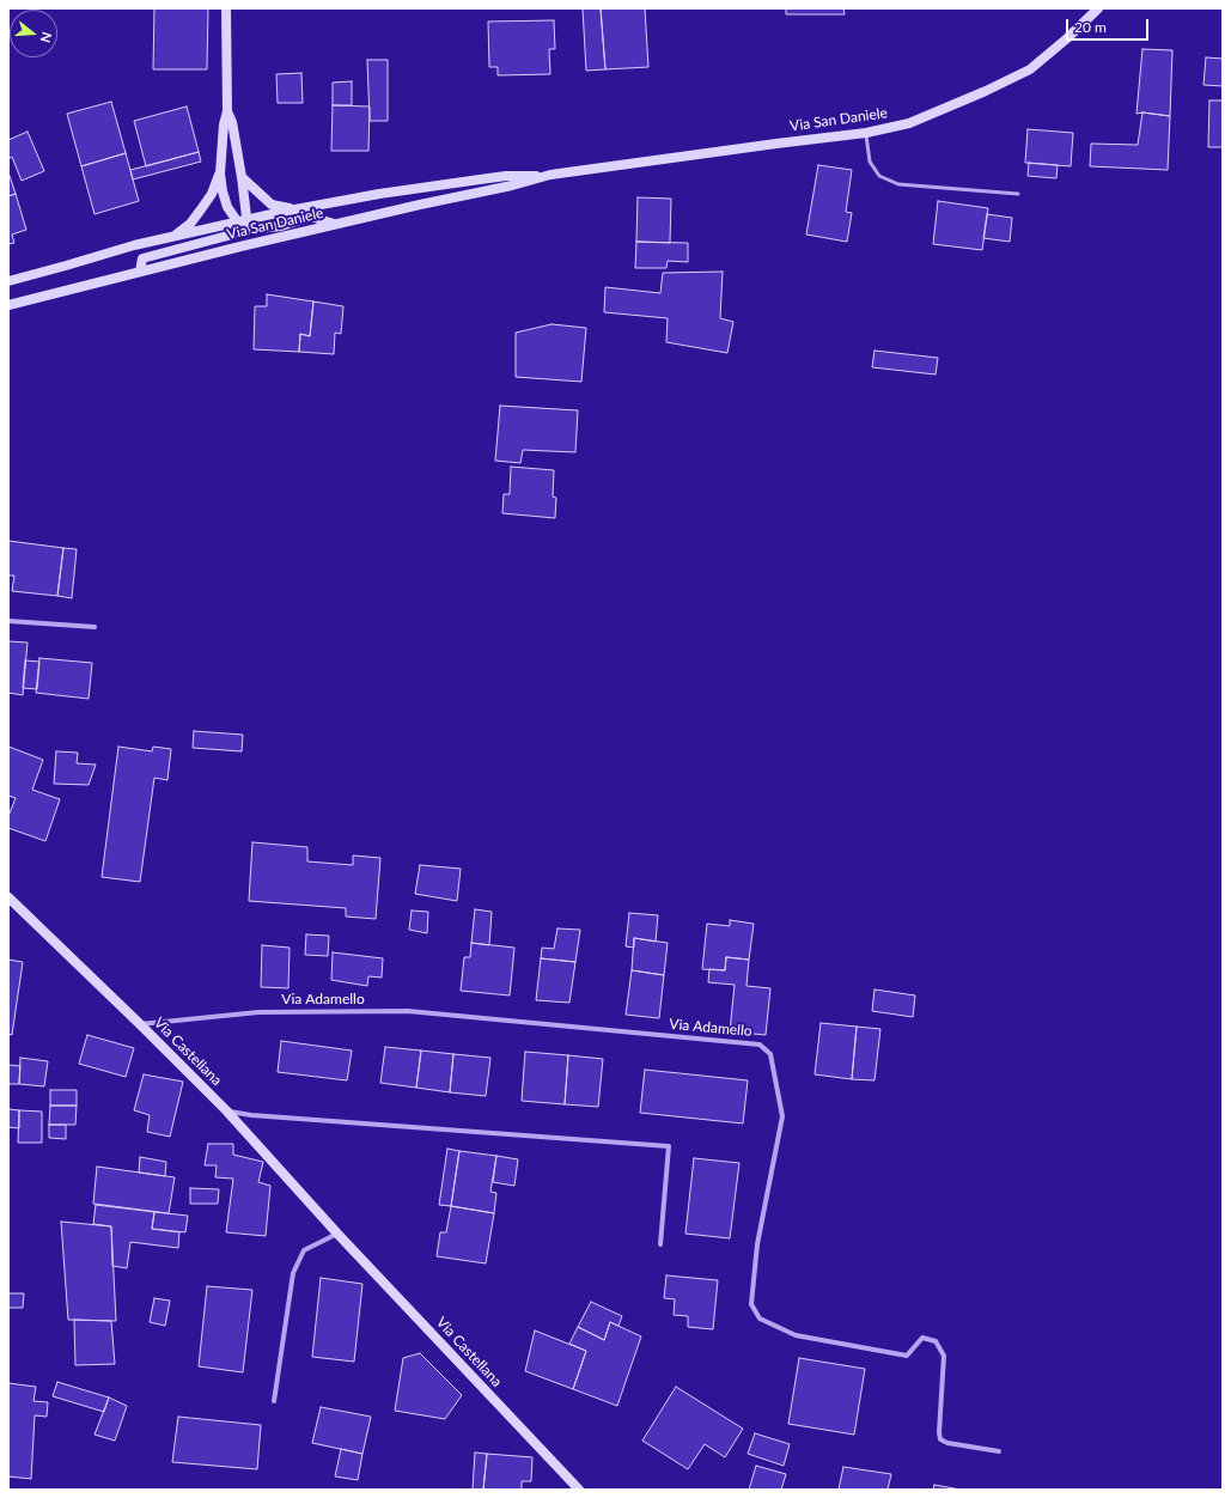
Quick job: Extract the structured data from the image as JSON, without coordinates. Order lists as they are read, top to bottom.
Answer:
{
  "streets": {
    "street": ["Via San Daniele", "Via Adamello", "Via Castellana"]
  },
  "crossings": [
    ["Via Adamello", "Via Castellana"]
  ],
  "scale_bar": "20 m",
  "north": "right"
}
